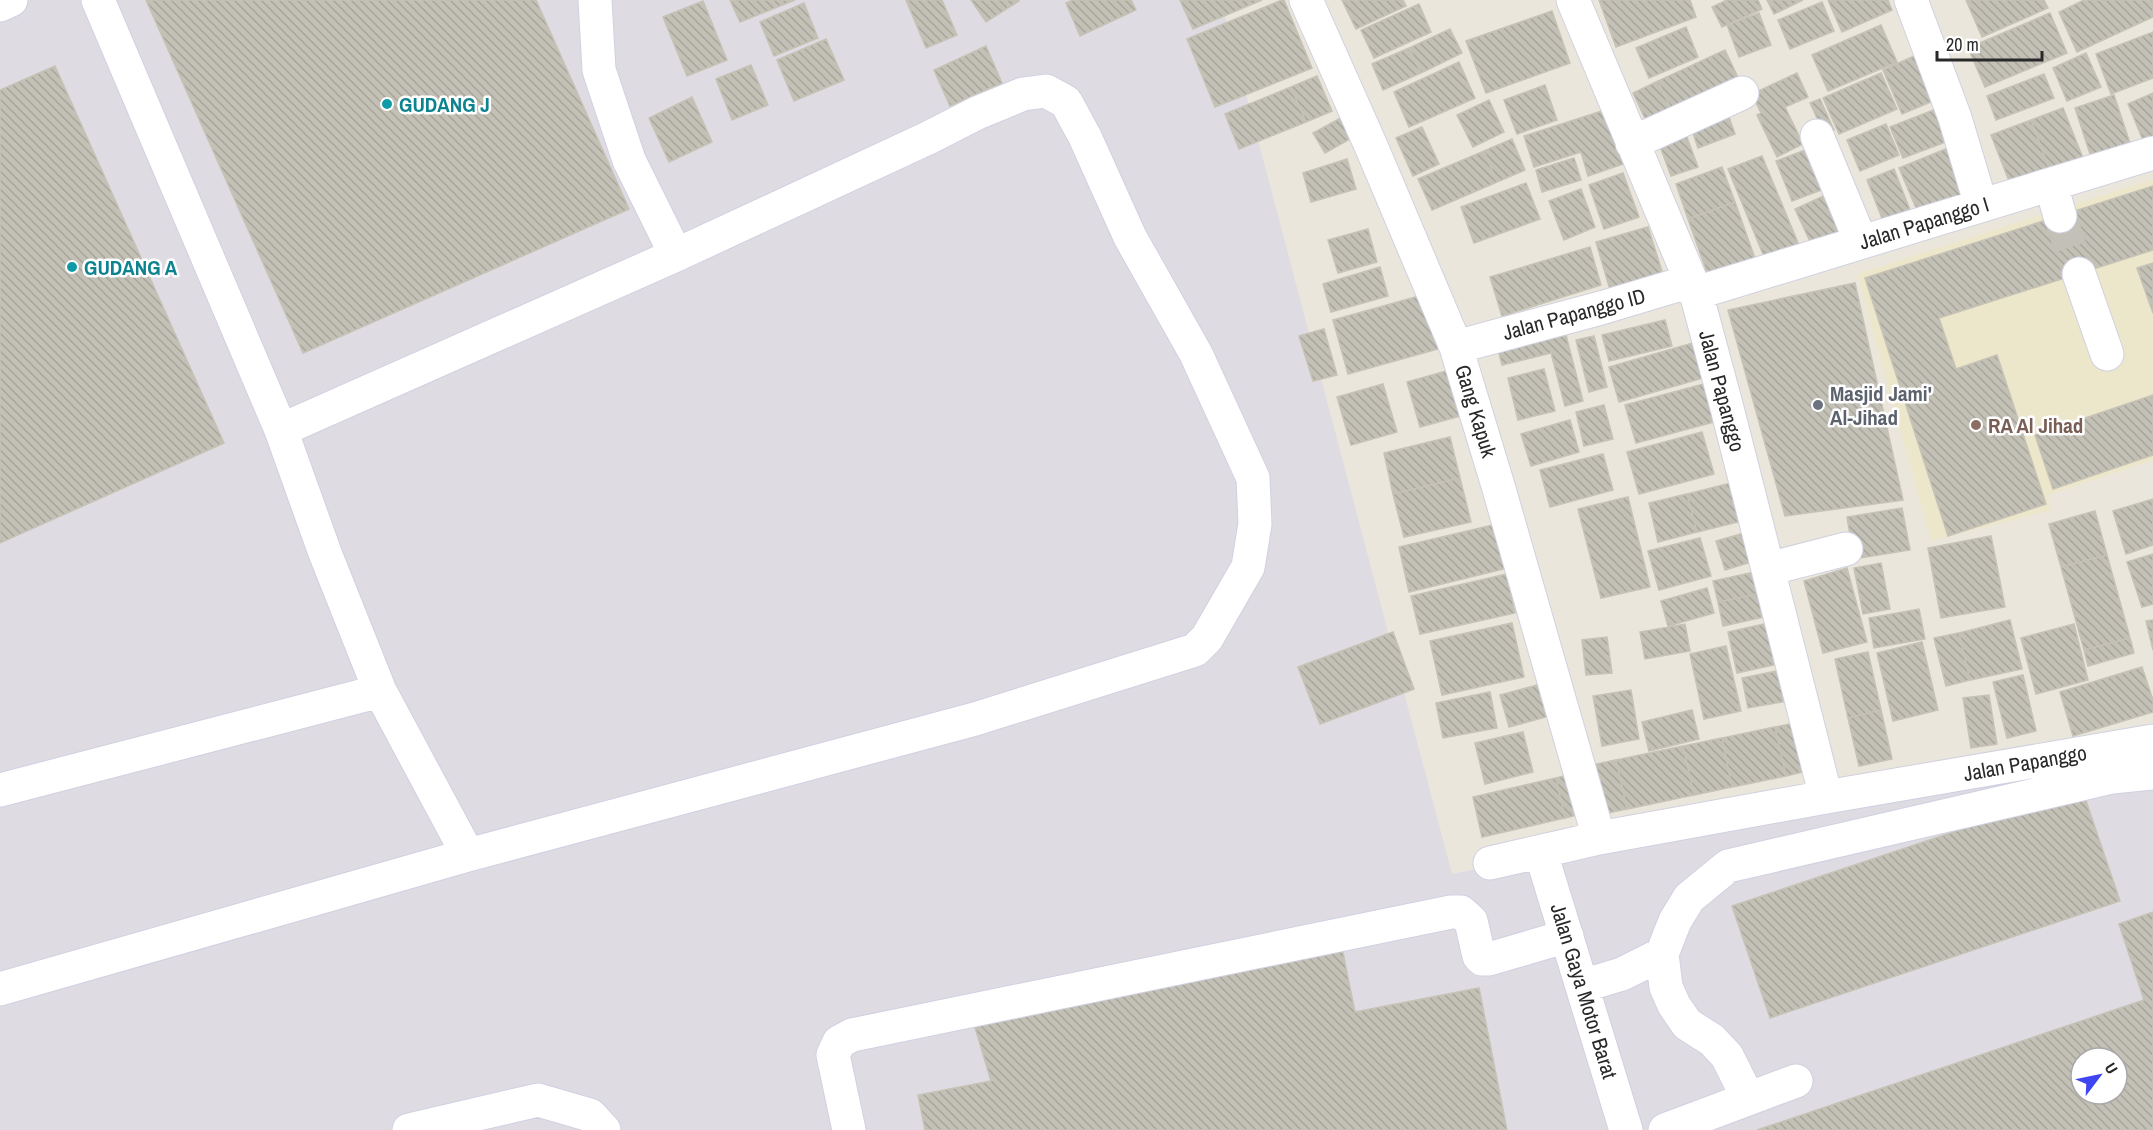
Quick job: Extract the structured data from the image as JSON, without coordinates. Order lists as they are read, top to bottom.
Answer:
{
  "streets": {
    "street": [
      "Jalan Papanggo I",
      "Jalan Papanggo ID",
      "Jalan Papanggo",
      "Gang Kapuk",
      "Jalan Gaya Motor Barat"
    ]
  },
  "crossings": [
    ["Jalan Papanggo I", "Jalan Papanggo ID"],
    ["Jalan Papanggo I", "Jalan Papanggo"],
    ["Jalan Papanggo ID", "Jalan Papanggo"],
    ["Jalan Papanggo ID", "Gang Kapuk"],
    ["Jalan Papanggo", "Gang Kapuk"],
    ["Jalan Papanggo", "Jalan Gaya Motor Barat"]
  ],
  "places": [
    "GUDANG J",
    "GUDANG A",
    "Masjid Jami' Al-Jihad",
    "RA Al Jihad"
  ],
  "scale_bar": "20 m",
  "north": "top right"
}
